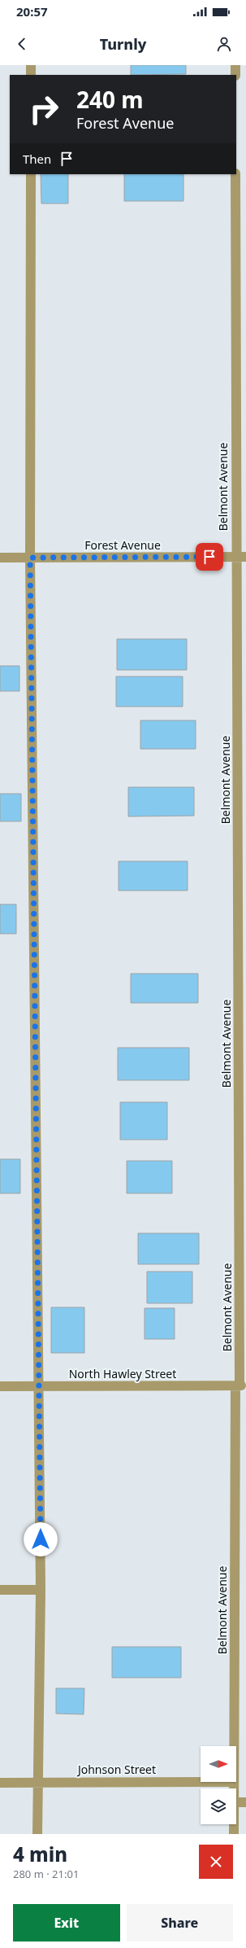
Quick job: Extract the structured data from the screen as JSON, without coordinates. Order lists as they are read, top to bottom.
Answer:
{
  "streets": {
    "street": [
      "Belmont Avenue",
      "Forest Avenue",
      "North Hawley Street",
      "Johnson Street"
    ]
  },
  "crossings": [
    ["Belmont Avenue", "Forest Avenue"],
    ["Belmont Avenue", "North Hawley Street"],
    ["Belmont Avenue", "Johnson Street"]
  ],
  "north": "right",
  "page": {
    "status": "20:57",
    "header": "Turnly",
    "turn": ["240 m", "Forest Avenue"],
    "then": "Then",
    "heading": ["4 min", "280 m · 21:01"],
    "buttons": ["Exit", "Share"]
  }
}
